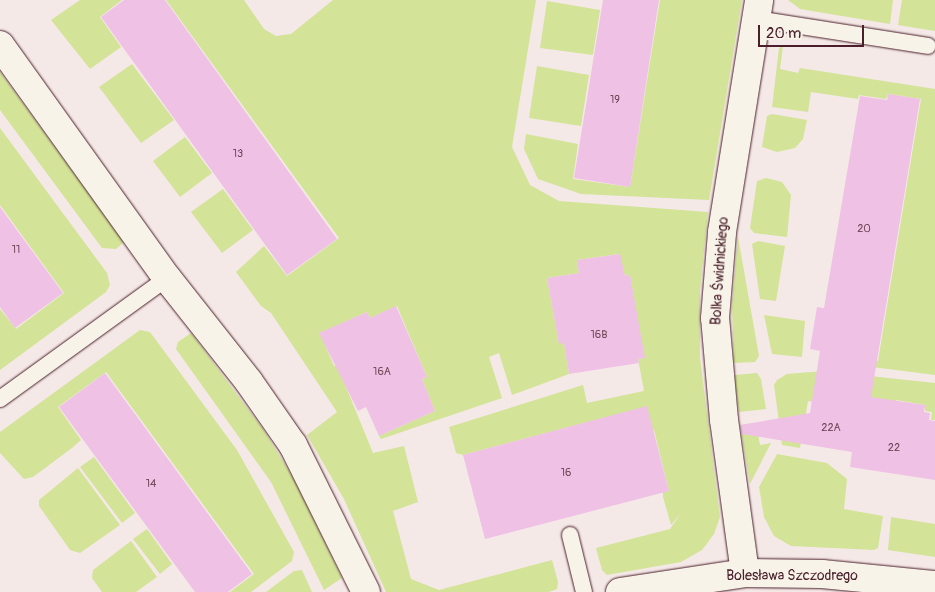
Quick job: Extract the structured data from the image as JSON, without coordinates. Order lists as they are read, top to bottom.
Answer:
{
  "streets": {
    "street": ["Bolka Świdnickiego", "Bolesława Szczodrego"]
  },
  "crossings": [
    ["Bolka Świdnickiego", "Bolesława Szczodrego"]
  ],
  "house_numbers": [
    "19",
    "13",
    "20",
    "11",
    "16B",
    "16A",
    "22A",
    "22",
    "16",
    "14"
  ],
  "scale_bar": "20 m"
}
